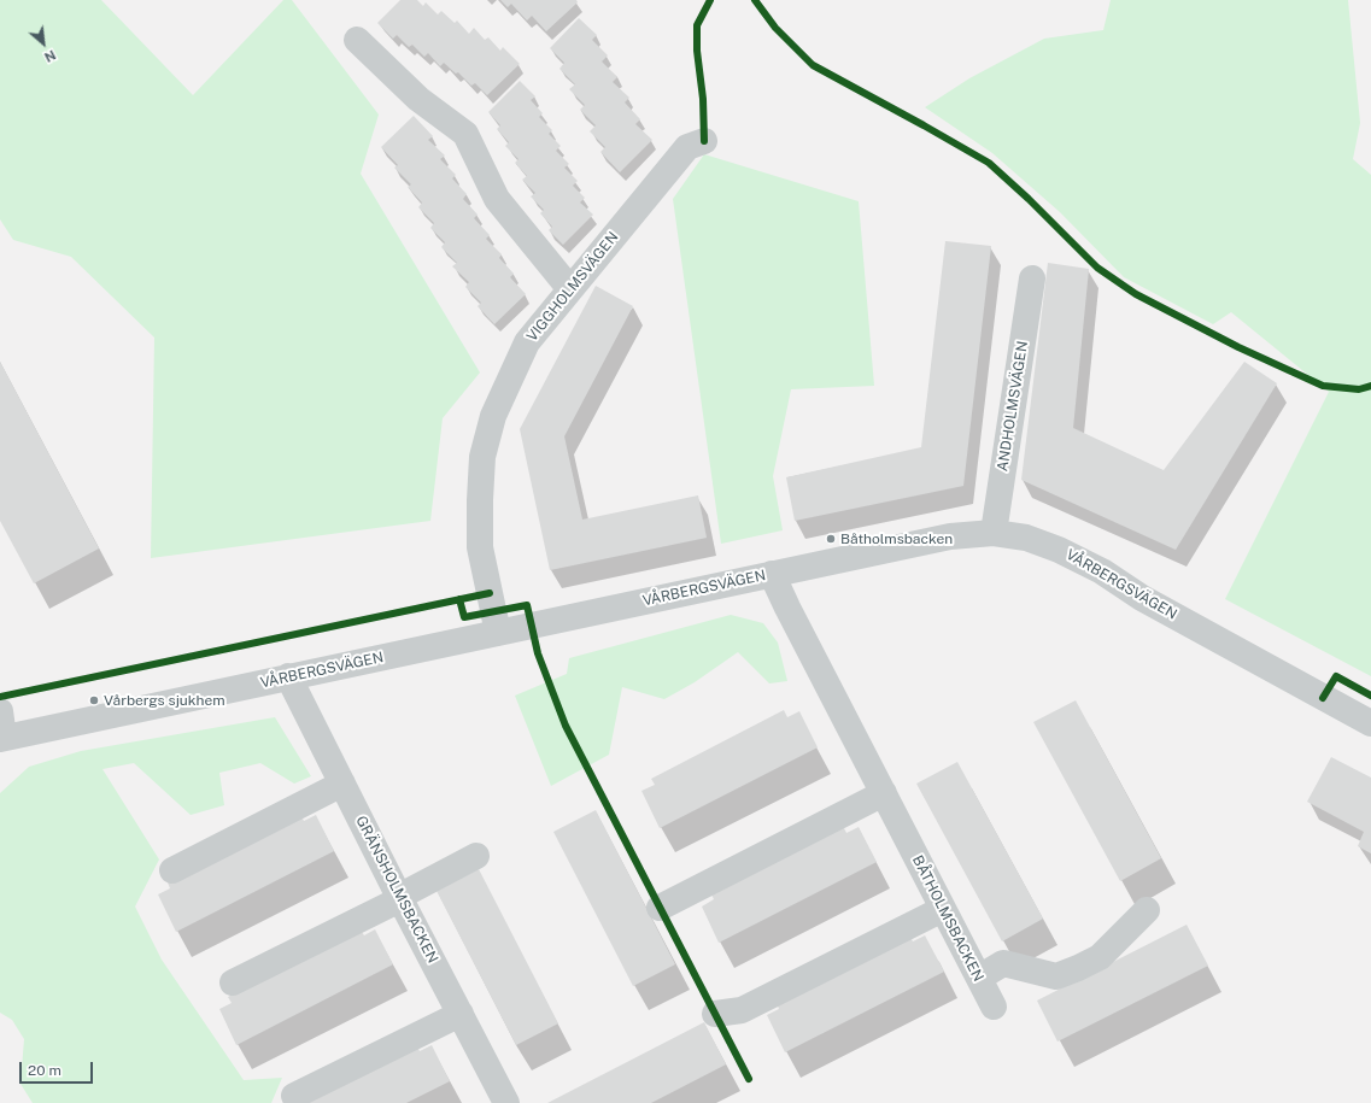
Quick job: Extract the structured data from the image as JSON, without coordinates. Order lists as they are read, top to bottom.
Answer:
{
  "streets": {
    "street": [
      "VIGGHOLMSVÄGEN",
      "ANDHOLMSVÄGEN",
      "VÅRBERGSVÄGEN",
      "GRÄNSHOLMSBACKEN",
      "BÅTHOLMSBACKEN"
    ]
  },
  "crossings": [
    ["VIGGHOLMSVÄGEN", "VÅRBERGSVÄGEN"],
    ["ANDHOLMSVÄGEN", "VÅRBERGSVÄGEN"],
    ["VÅRBERGSVÄGEN", "GRÄNSHOLMSBACKEN"],
    ["VÅRBERGSVÄGEN", "BÅTHOLMSBACKEN"]
  ],
  "places": ["Båtholmsbacken", "Vårbergs sjukhem"],
  "scale_bar": "20 m",
  "north": "bottom right"
}
